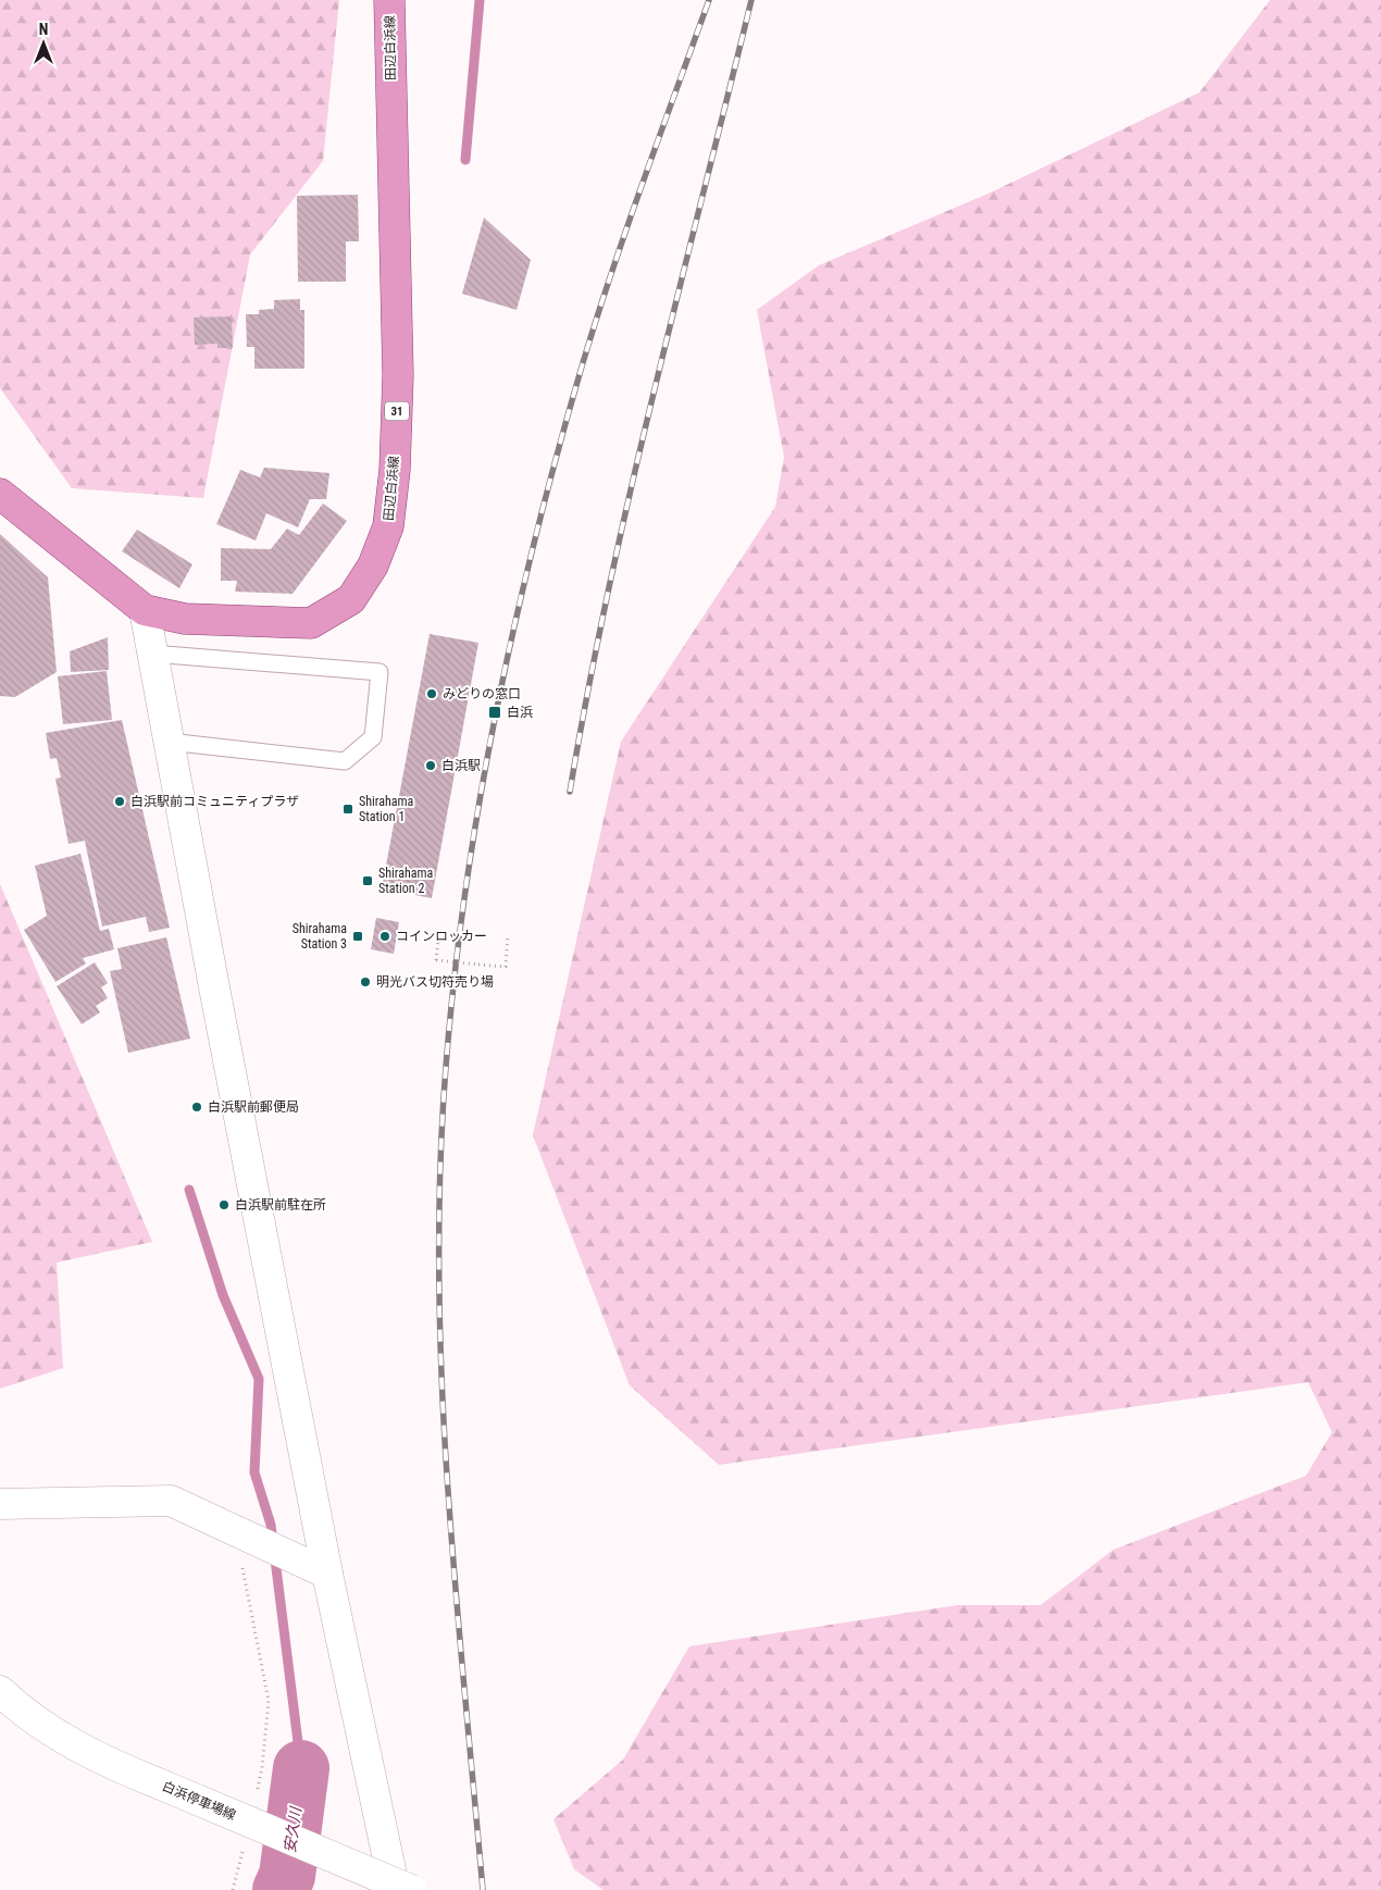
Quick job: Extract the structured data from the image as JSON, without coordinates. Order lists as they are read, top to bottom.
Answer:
{
  "streets": {
    "main road": ["田辺白浜線", "31"],
    "street": ["白浜停車場線"]
  },
  "water": ["安久川"],
  "places": {
    "other": [
      "みどりの窓口",
      "白浜駅",
      "白浜駅前コミュニティプラザ",
      "コインロッカー",
      "明光バス切符売り場",
      "白浜駅前郵便局",
      "白浜駅前駐在所"
    ],
    "transit": [
      "白浜",
      "Shirahama Station 1",
      "Shirahama Station 2",
      "Shirahama Station 3"
    ]
  },
  "north": "top"
}
